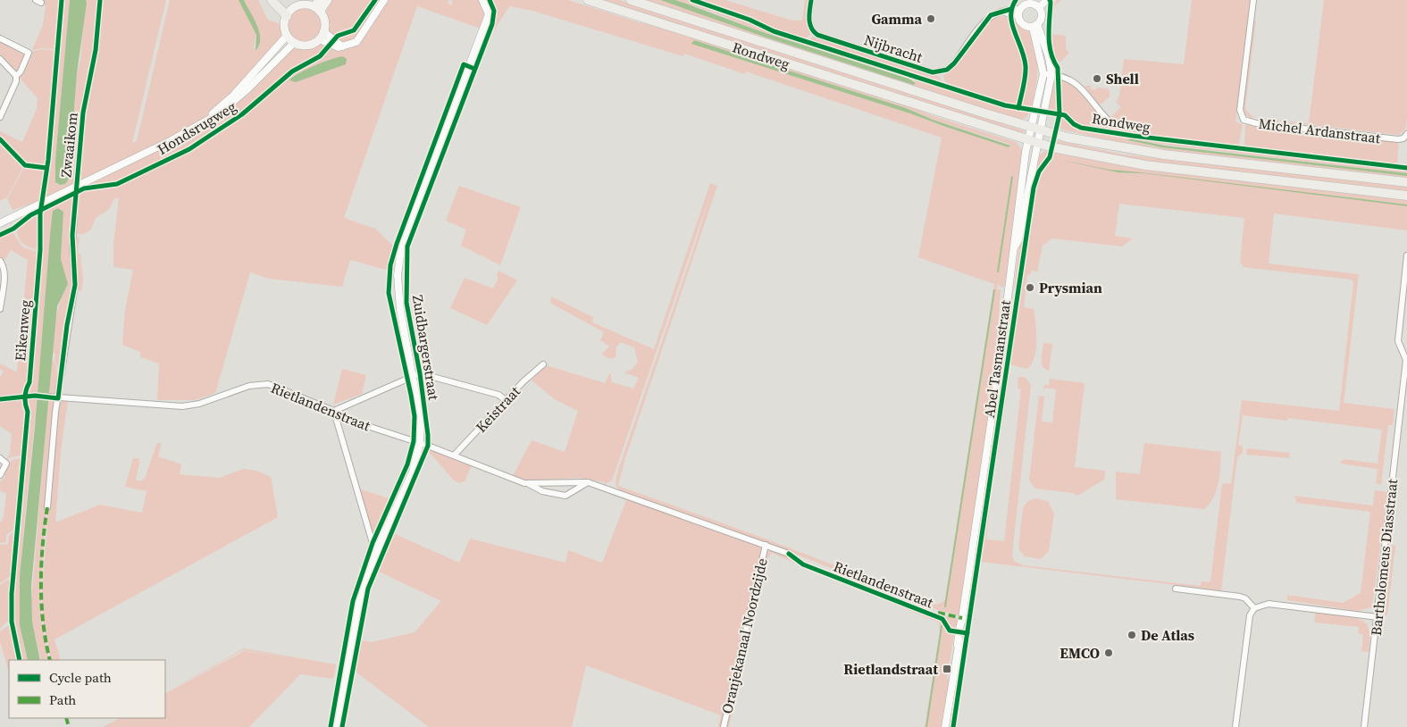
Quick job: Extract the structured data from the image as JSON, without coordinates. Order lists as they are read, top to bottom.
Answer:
{
  "streets": {
    "main road": ["Rondweg"],
    "street": [
      "Nijbracht",
      "Hondsrugweg",
      "Michel Ardanstraat",
      "Zuidbargerstraat",
      "Abel Tasmanstraat",
      "Rietlandenstraat",
      "Keistraat",
      "Bartholomeus Diasstraat",
      "Oranjekanaal Noordzijde"
    ],
    "cycle path": ["Zwaaikom", "Eikenweg"]
  },
  "crossings": [
    ["Nijbracht", "Abel Tasmanstraat"],
    ["Rondweg", "Abel Tasmanstraat"],
    ["Zuidbargerstraat", "Rietlandenstraat"],
    ["Rietlandenstraat", "Keistraat"],
    ["Rietlandenstraat", "Oranjekanaal Noordzijde"]
  ],
  "places": {
    "other": [
      "Gamma",
      "Shell",
      "Prysmian",
      "De Atlas",
      "EMCO"
    ],
    "transit": ["Rietlandstraat"]
  },
  "legend": ["Cycle path", "Path"]
}
